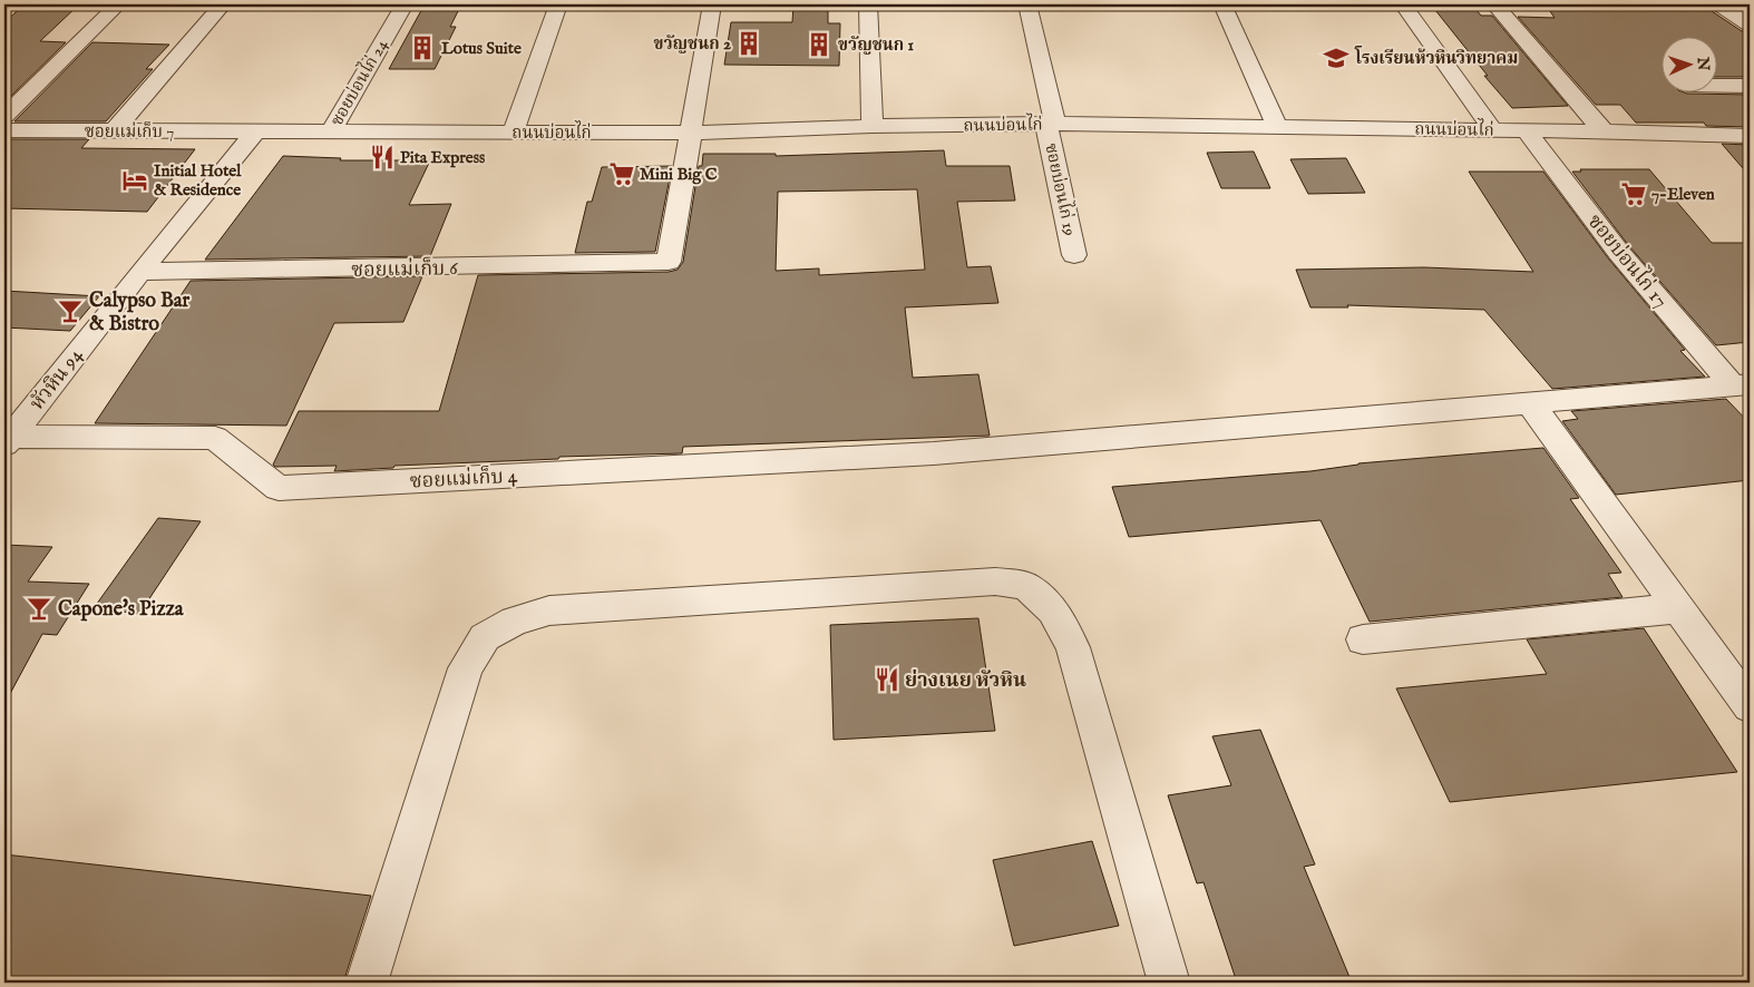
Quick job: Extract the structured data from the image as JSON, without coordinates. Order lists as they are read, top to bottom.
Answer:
{
  "streets": {
    "street": [
      "ซอยบ่อนไก่ 24",
      "ถนนบ่อนไก่",
      "ซอยแม่เก็บ 7",
      "ซอยบ่อนไก่ 19",
      "ซอยบ่อนไก่ 17",
      "ซอยแม่เก็บ 6",
      "หัวหิน 94",
      "ซอยแม่เก็บ 4"
    ]
  },
  "crossings": [
    ["ซอยบ่อนไก่ 24", "ถนนบ่อนไก่"],
    ["ถนนบ่อนไก่", "ซอยแม่เก็บ 7"],
    ["ถนนบ่อนไก่", "ซอยบ่อนไก่ 19"],
    ["ถนนบ่อนไก่", "ซอยบ่อนไก่ 17"],
    ["ถนนบ่อนไก่", "ซอยแม่เก็บ 6"],
    ["ถนนบ่อนไก่", "หัวหิน 94"],
    ["ซอยแม่เก็บ 7", "หัวหิน 94"],
    ["ซอยบ่อนไก่ 17", "ซอยแม่เก็บ 4"],
    ["ซอยแม่เก็บ 6", "หัวหิน 94"],
    ["หัวหิน 94", "ซอยแม่เก็บ 4"]
  ],
  "places": {
    "building": ["ขวัญชนก 2", "ขวัญชนก 1", "Lotus Suite"],
    "school or university": ["โรงเรียนห้วหินวิทยาคม"],
    "restaurant": ["Pita Express", "ย่างเนย หัวหิน"],
    "supermarket": ["Mini Big C", "7-Eleven"],
    "hotel": ["Initial Hotel & Residence"],
    "bar": ["Calypso Bar & Bistro", "Capone's Pizza"]
  },
  "north": "right"
}
